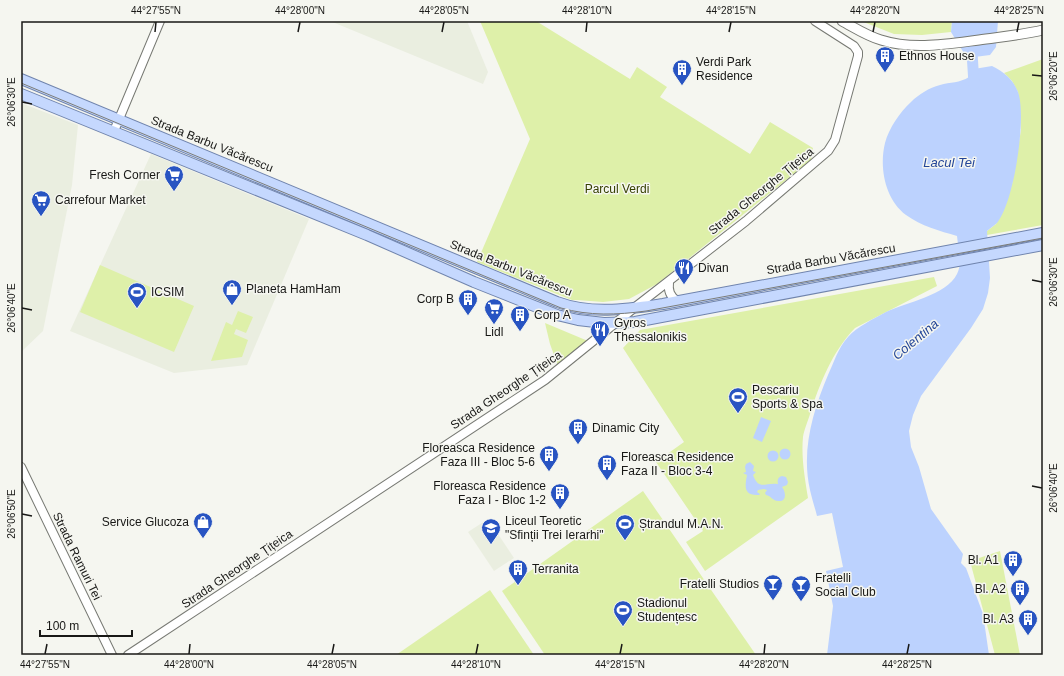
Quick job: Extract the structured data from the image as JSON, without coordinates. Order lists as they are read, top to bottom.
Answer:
{
  "streets": {
    "main road": ["Strada Barbu Văcărescu"],
    "street": ["Strada Gheorghe Țițeica", "Strada Ramuri Tei"]
  },
  "crossings": [
    ["Strada Barbu Văcărescu", "Strada Gheorghe Țițeica"]
  ],
  "water": ["Lacul Tei", "Colentina"],
  "parks": ["Parcul Verdi"],
  "places": {
    "building": [
      "Ethnos House",
      "Verdi Park Residence",
      "Corp B",
      "Corp A",
      "Dinamic City",
      "Floreasca Residence Faza III - Bloc 5-6",
      "Floreasca Residence Faza II - Bloc 3-4",
      "Floreasca Residence Faza I - Bloc 1-2",
      "Bl. A1",
      "Terranita",
      "Bl. A2",
      "Bl. A3"
    ],
    "supermarket": ["Fresh Corner", "Carrefour Market", "Lidl"],
    "restaurant": ["Divan", "Gyros Thessalonikis"],
    "shop": ["Planeta HamHam", "Service Glucoza"],
    "sports": [
      "ICSIM",
      "Pescariu Sports & Spa",
      "Ștrandul M.A.N.",
      "Stadionul Studențesc"
    ],
    "school or university": ["Liceul Teoretic \"Sfinții Trei Ierarhi\""],
    "bar": ["Fratelli Studios", "Fratelli Social Club"]
  },
  "scale_bar": "100 m",
  "coordinates": [
    "44°27'55\"N",
    "44°28'00\"N",
    "44°28'05\"N",
    "44°28'10\"N",
    "44°28'15\"N",
    "44°28'20\"N",
    "44°28'25\"N",
    "26°06'20\"E",
    "26°06'30\"E",
    "26°06'40\"E",
    "26°06'50\"E"
  ]
}
